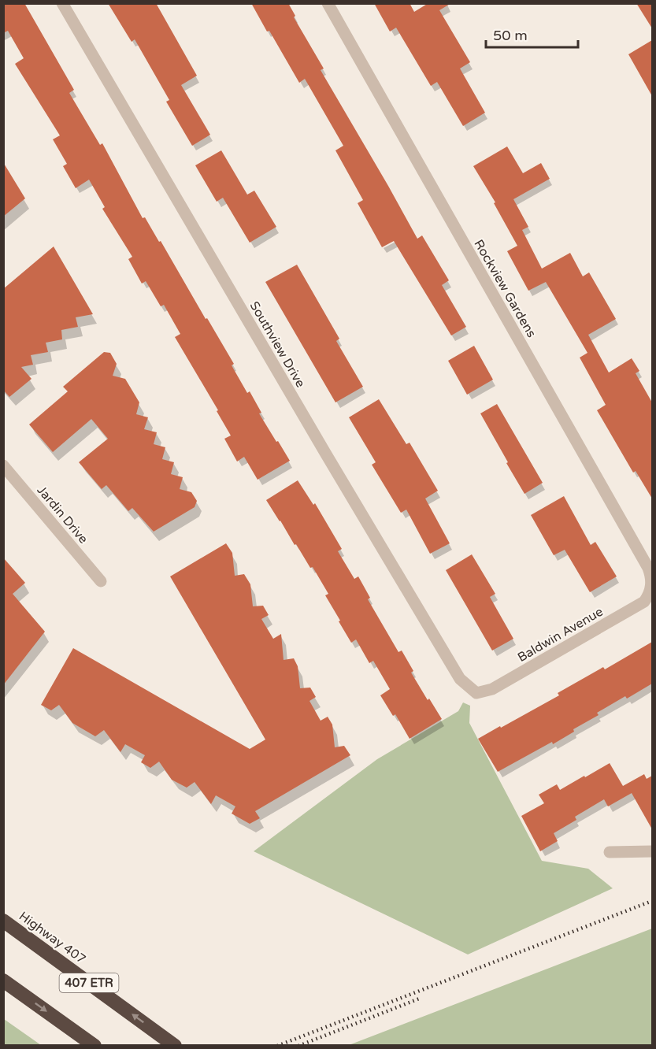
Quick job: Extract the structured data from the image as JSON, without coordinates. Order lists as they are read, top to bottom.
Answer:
{
  "streets": {
    "highway": ["Highway 407", "407 ETR"],
    "street": [
      "Rockview Gardens",
      "Southview Drive",
      "Jardin Drive",
      "Baldwin Avenue"
    ]
  },
  "crossings": [
    ["Rockview Gardens", "Baldwin Avenue"],
    ["Southview Drive", "Baldwin Avenue"]
  ],
  "scale_bar": "50 m"
}
